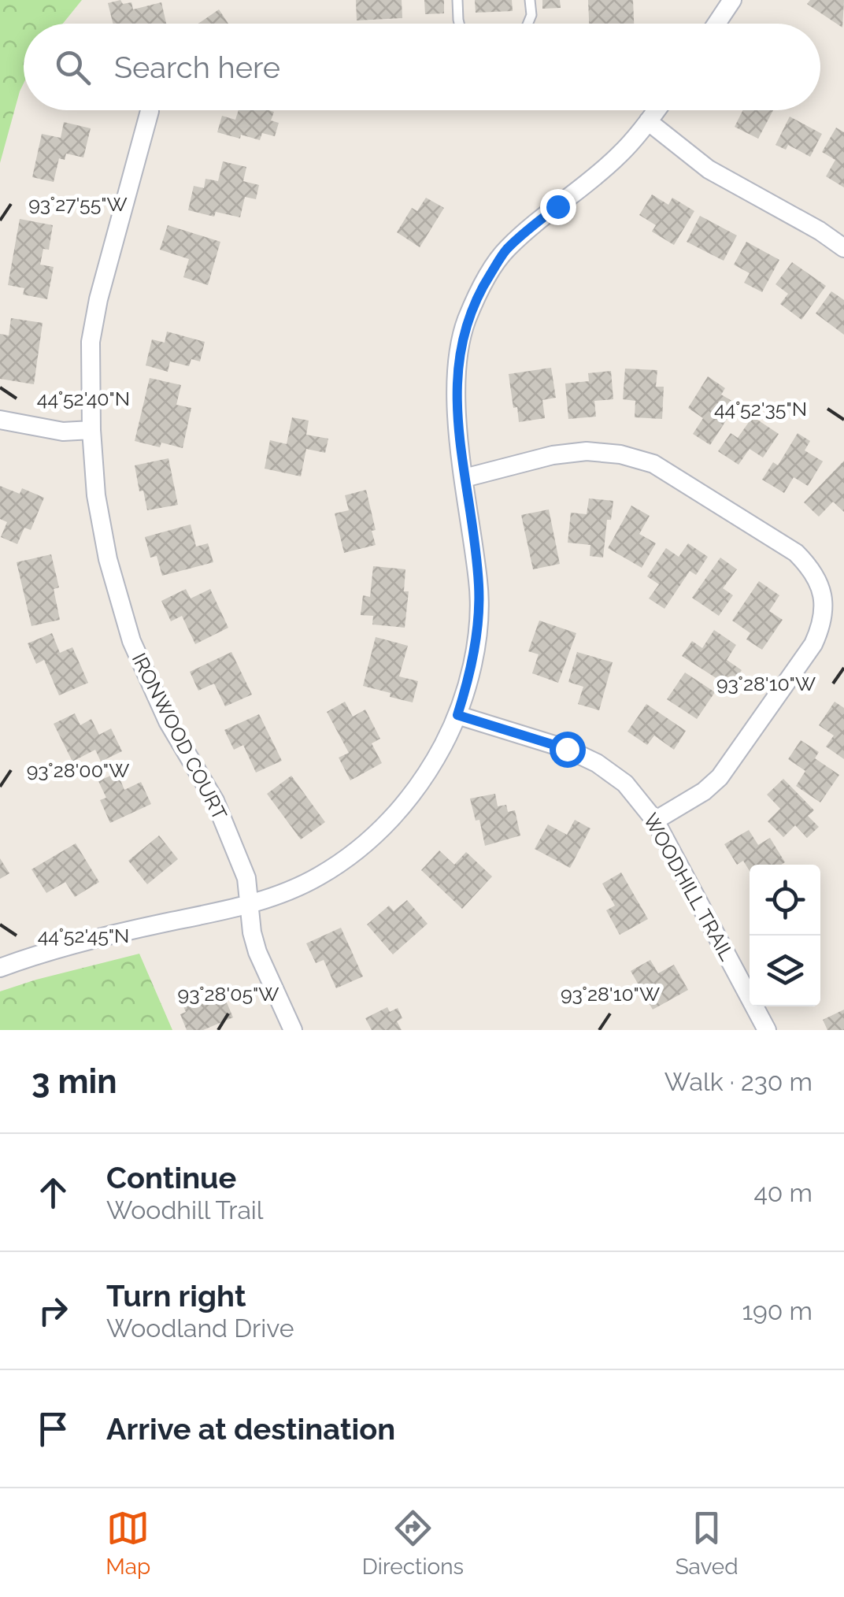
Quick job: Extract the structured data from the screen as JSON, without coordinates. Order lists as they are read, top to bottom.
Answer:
{
  "streets": {
    "street": ["IRONWOOD COURT", "WOODHILL TRAIL"]
  },
  "page": {
    "search": "Search here",
    "heading": ["3 min", "Walk · 230 m"],
    "list": [
      ["Continue", "Woodhill Trail", "40 m"],
      ["Turn right", "Woodland Drive", "190 m"],
      "Arrive at destination"
    ],
    "nav": ["Map", "Directions", "Saved"]
  },
  "coordinates": [
    "93°27'55\"W",
    "44°52'40\"N",
    "44°52'35\"N",
    "93°28'10\"W",
    "93°28'00\"W",
    "44°52'45\"N",
    "93°28'05\"W"
  ]
}
